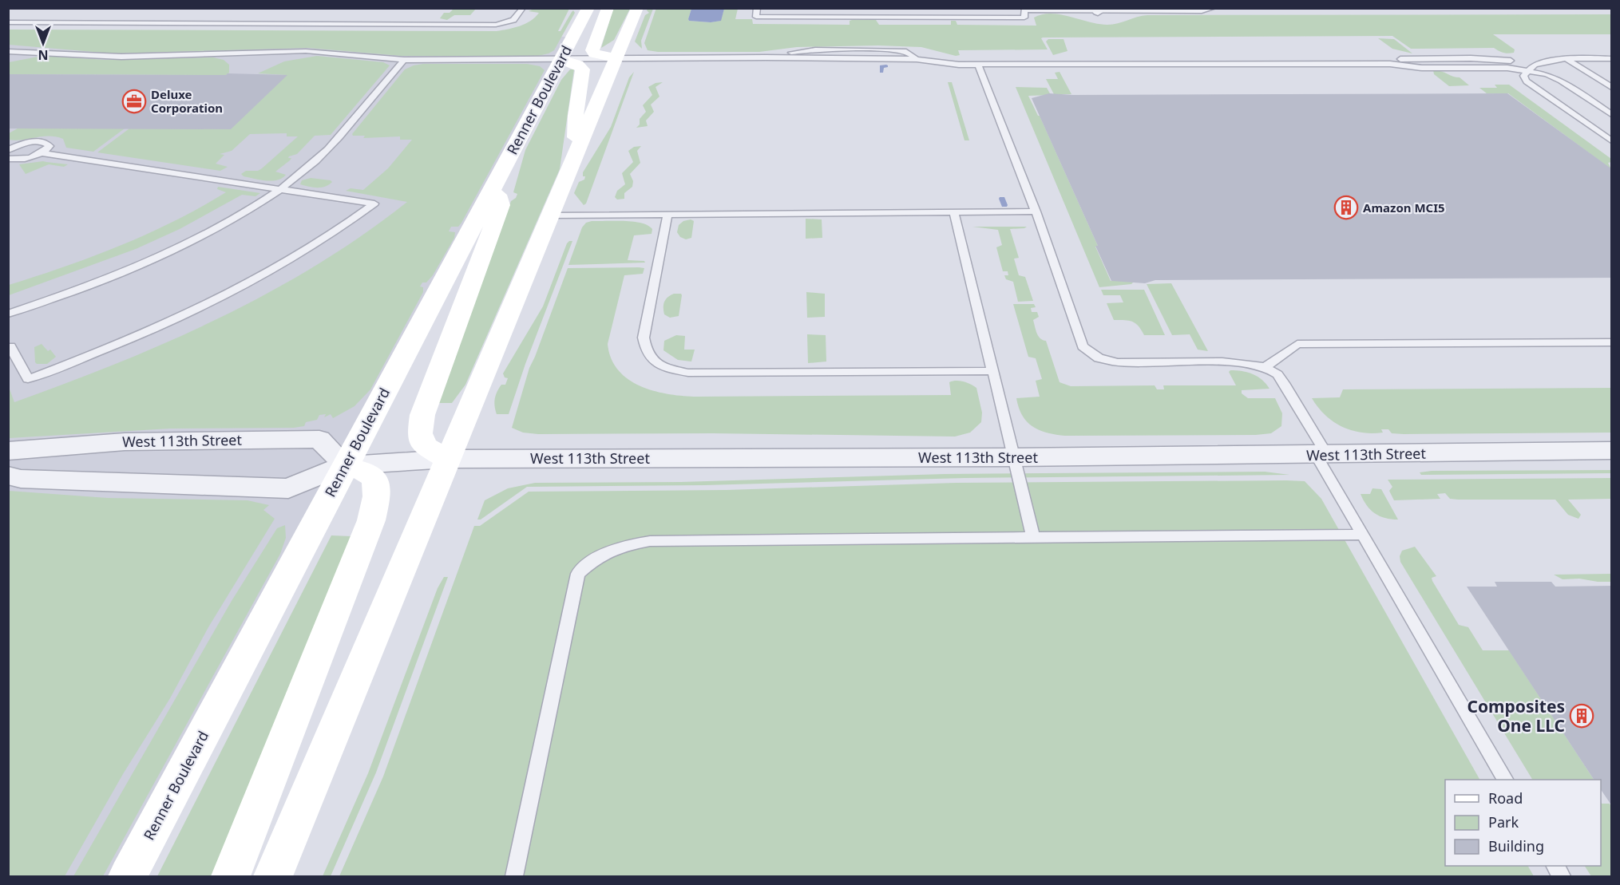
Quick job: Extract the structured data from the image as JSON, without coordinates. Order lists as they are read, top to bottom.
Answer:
{
  "streets": {
    "main road": ["Renner Boulevard"],
    "street": ["West 113th Street"]
  },
  "crossings": [
    ["Renner Boulevard", "West 113th Street"]
  ],
  "places": {
    "office": ["Deluxe Corporation"],
    "building": ["Amazon MCI5", "Composites One LLC"]
  },
  "legend": ["Road", "Park", "Building"],
  "north": "bottom"
}
